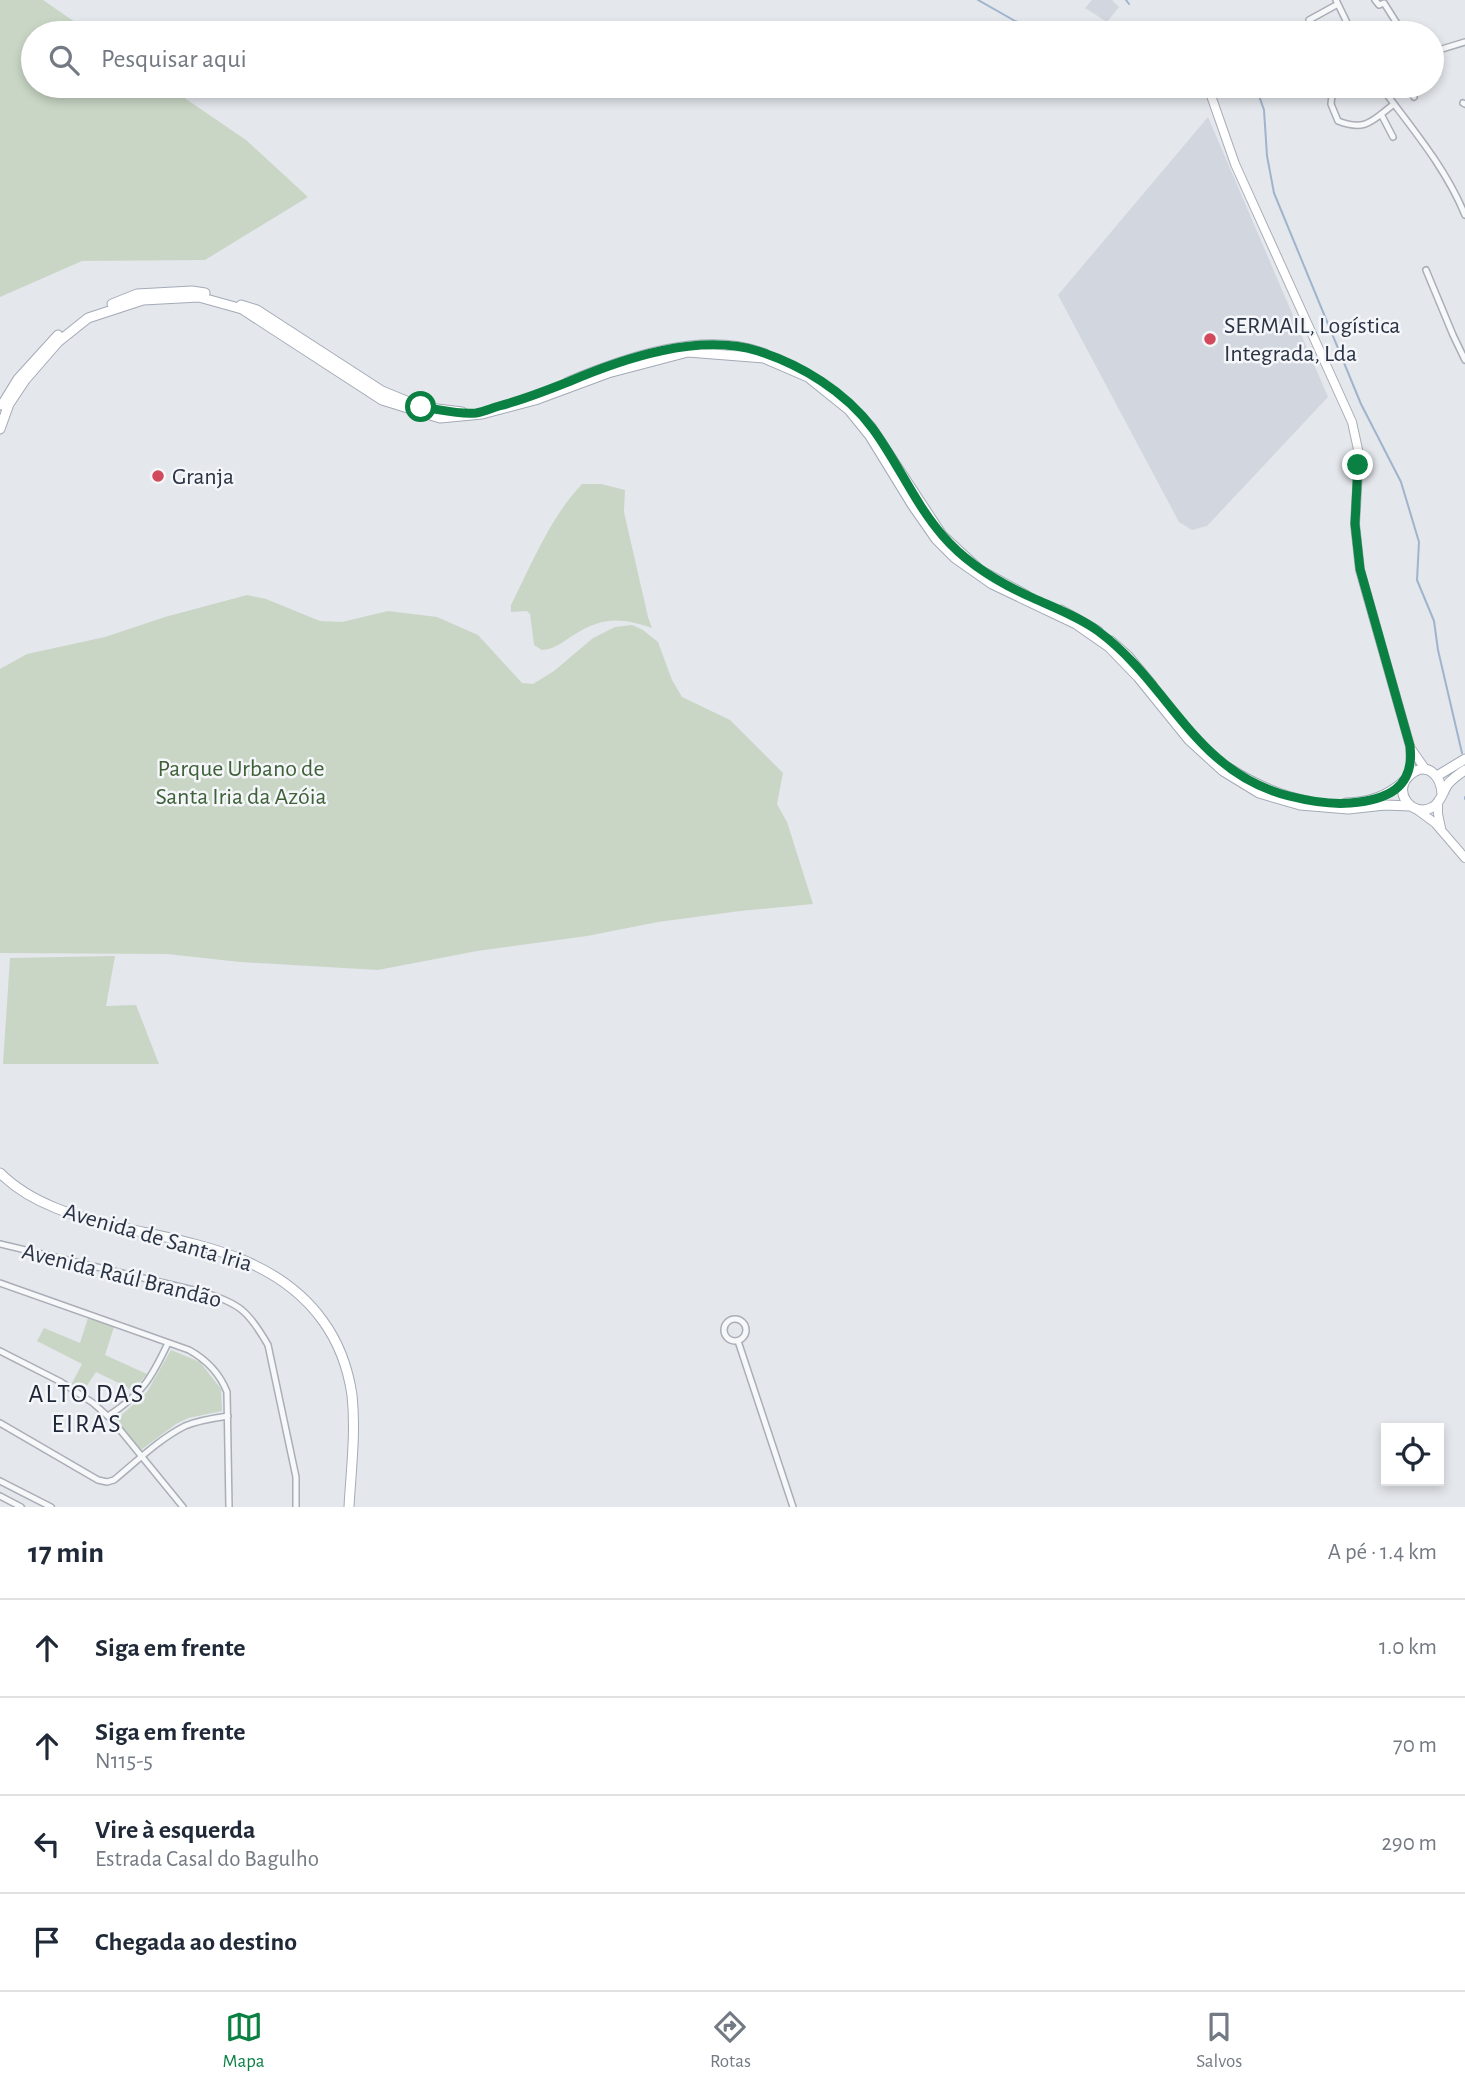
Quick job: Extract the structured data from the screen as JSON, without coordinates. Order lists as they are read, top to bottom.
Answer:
{
  "streets": {
    "main road": ["Avenida de Santa Iria"],
    "street": ["Avenida Raúl Brandão"]
  },
  "districts": ["ALTO DAS EIRAS"],
  "parks": ["Parque Urbano de Santa Iria da Azóia"],
  "places": ["SERMAIL, Logística Integrada, Lda", "Granja"],
  "page": {
    "search": "Pesquisar aqui",
    "heading": ["17 min", "A pé · 1.4 km"],
    "list": [
      ["Siga em frente", "1.0 km"],
      ["Siga em frente", "N115-5", "70 m"],
      ["Vire à esquerda", "Estrada Casal do Bagulho", "290 m"],
      "Chegada ao destino"
    ],
    "nav": ["Mapa", "Rotas", "Salvos"]
  }
}
